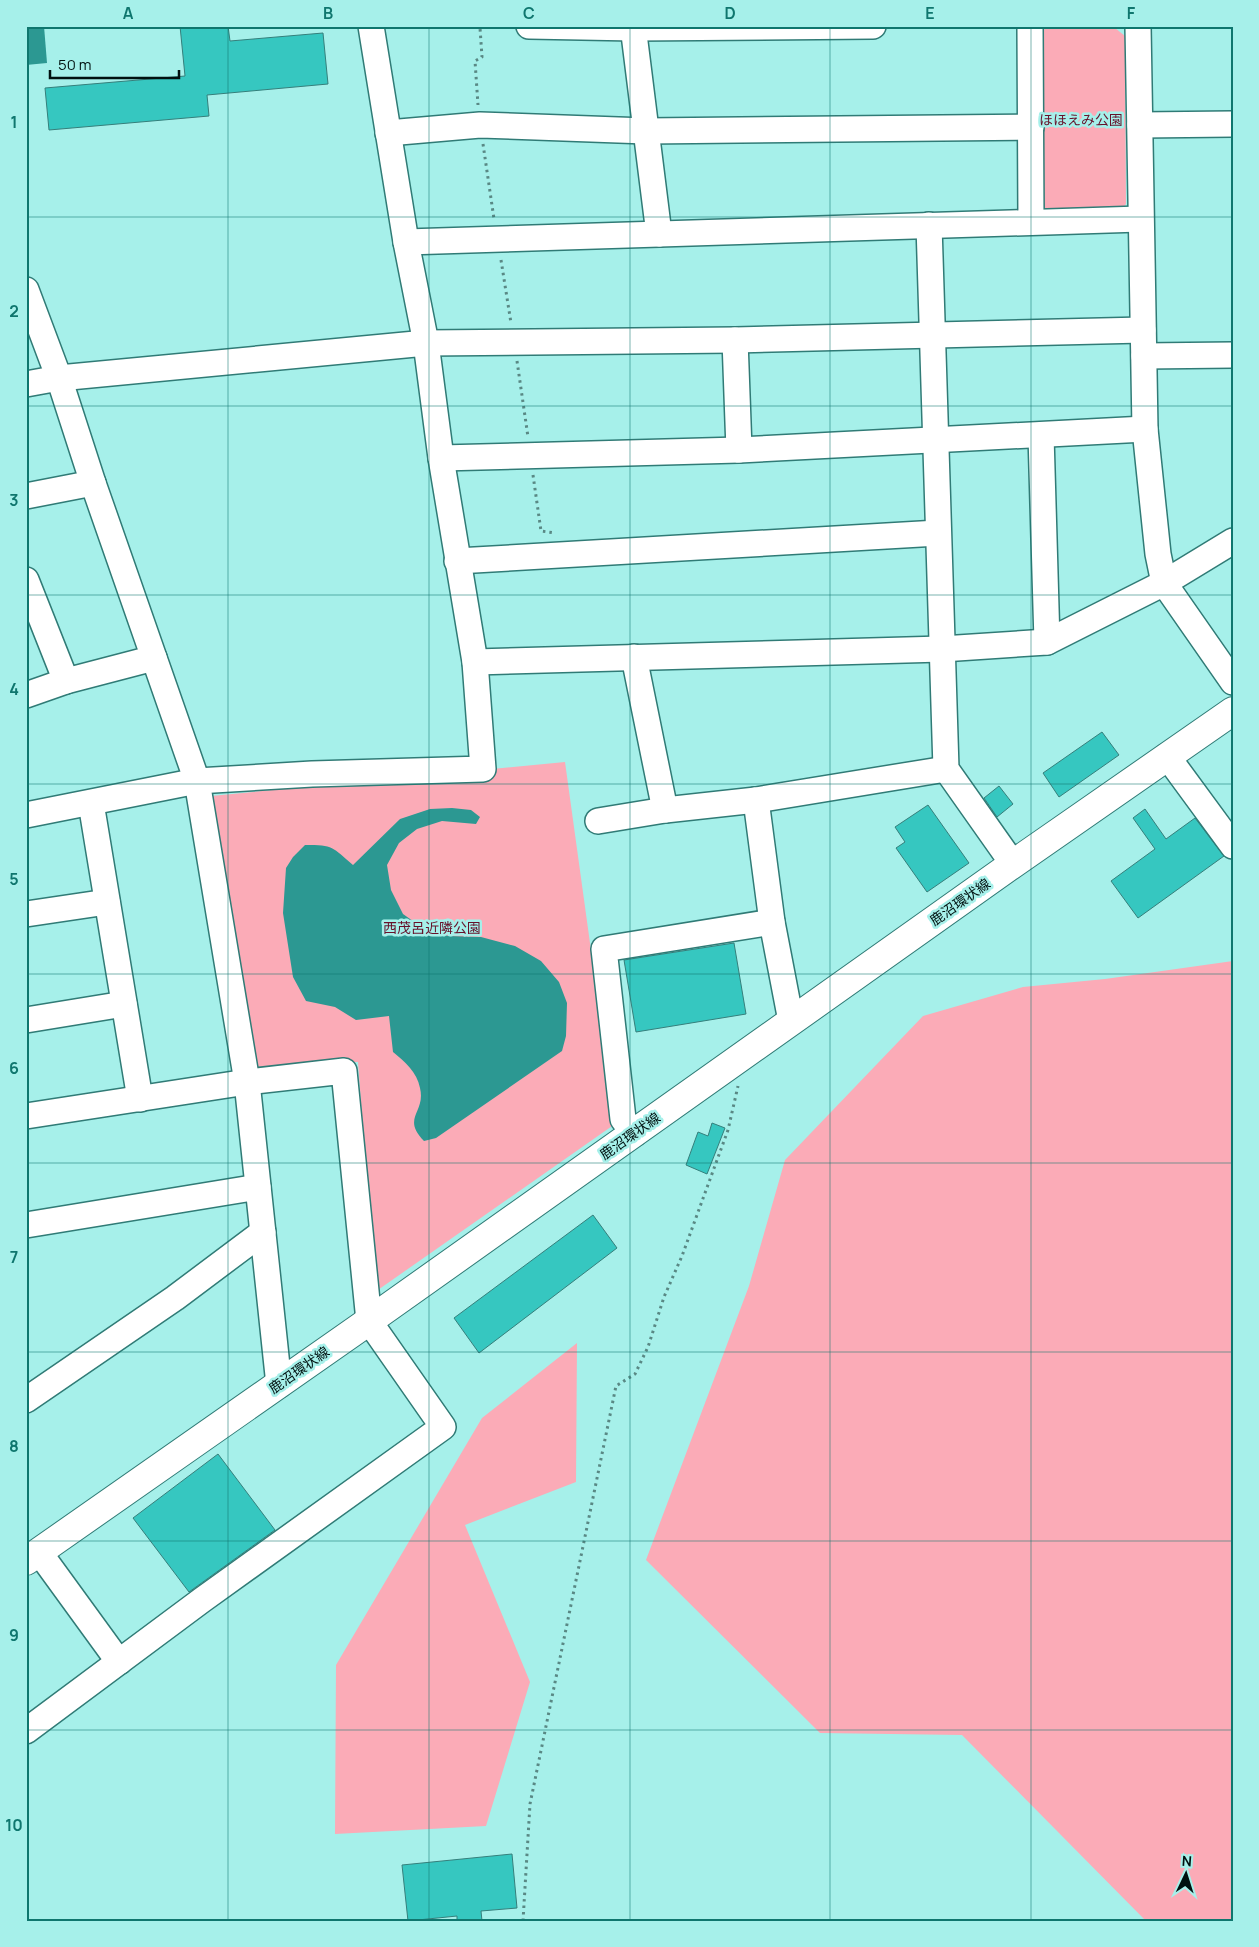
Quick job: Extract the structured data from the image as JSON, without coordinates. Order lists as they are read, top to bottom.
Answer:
{
  "streets": {
    "main road": ["鹿沼環状線"]
  },
  "parks": ["ほほえみ公園", "西茂呂近隣公園"],
  "scale_bar": "50 m",
  "north": "top",
  "grid": {
    "columns": [
      "A",
      "B",
      "C",
      "D",
      "E",
      "F"
    ],
    "rows": [
      "1",
      "2",
      "3",
      "4",
      "5",
      "6",
      "7",
      "8",
      "9",
      "10"
    ]
  }
}
